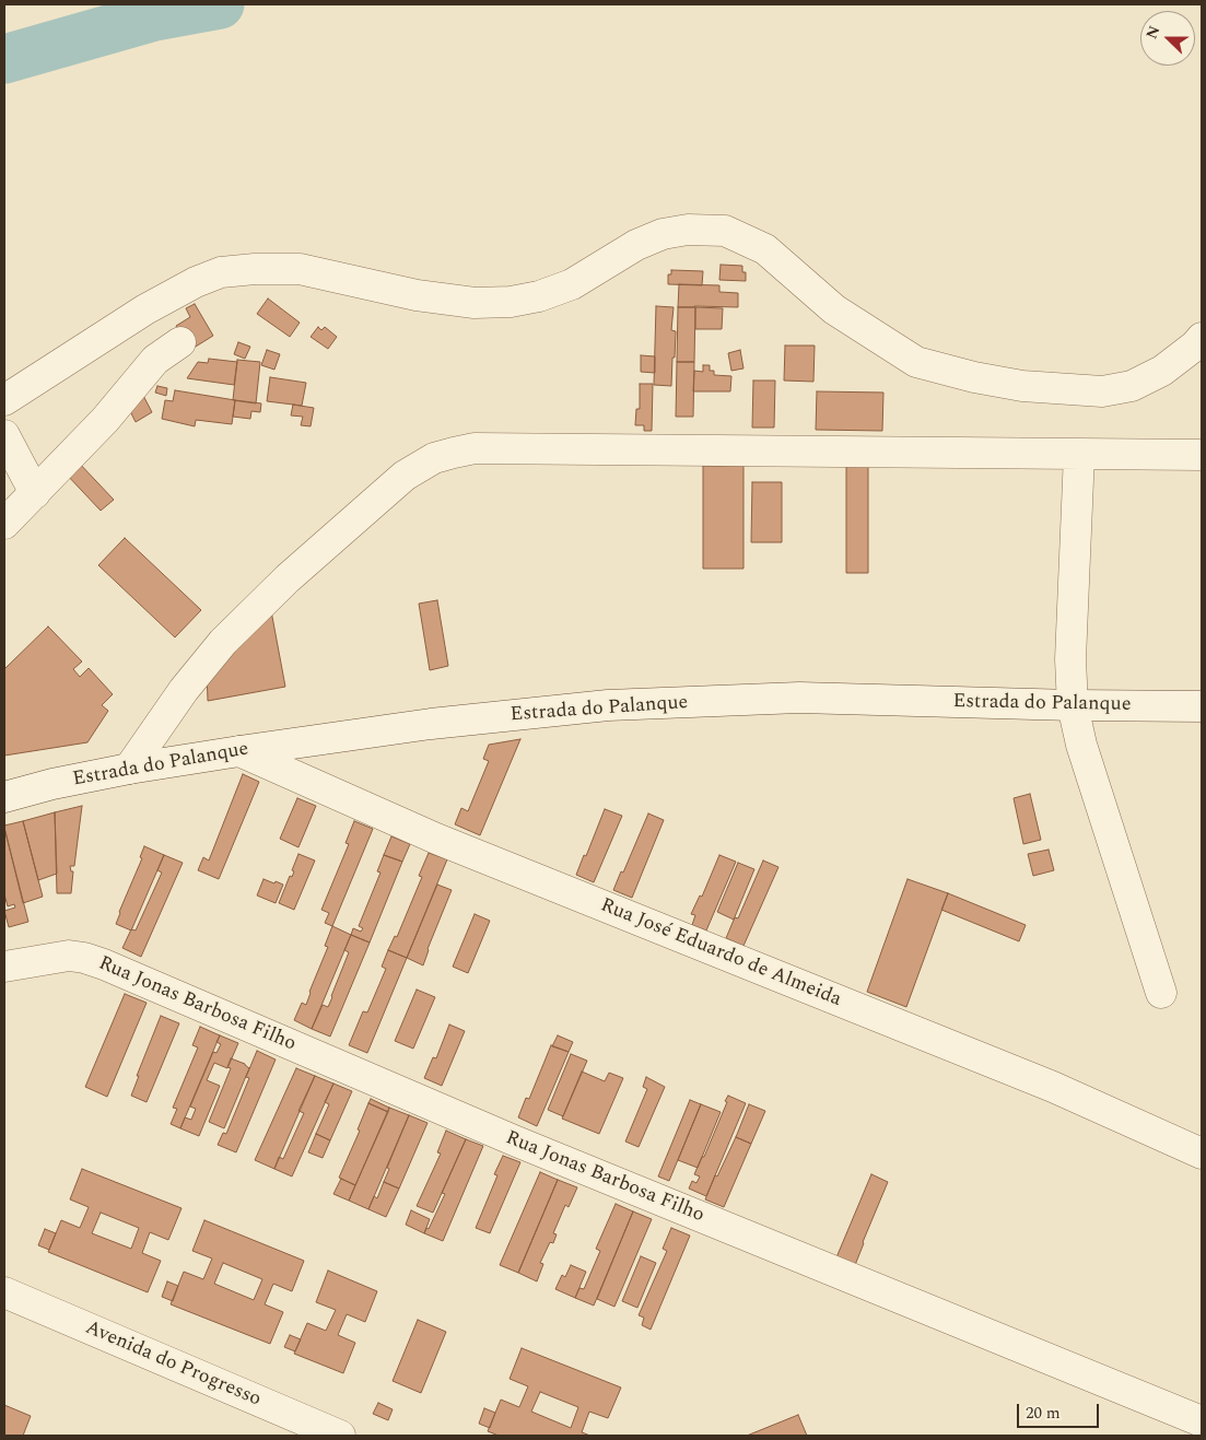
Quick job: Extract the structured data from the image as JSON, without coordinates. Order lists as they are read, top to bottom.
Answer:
{
  "streets": {
    "street": [
      "Estrada do Palanque",
      "Rua José Eduardo de Almeida",
      "Rua Jonas Barbosa Filho",
      "Avenida do Progresso"
    ]
  },
  "crossings": [
    ["Estrada do Palanque", "Rua José Eduardo de Almeida"]
  ],
  "scale_bar": "20 m",
  "north": "left"
}
